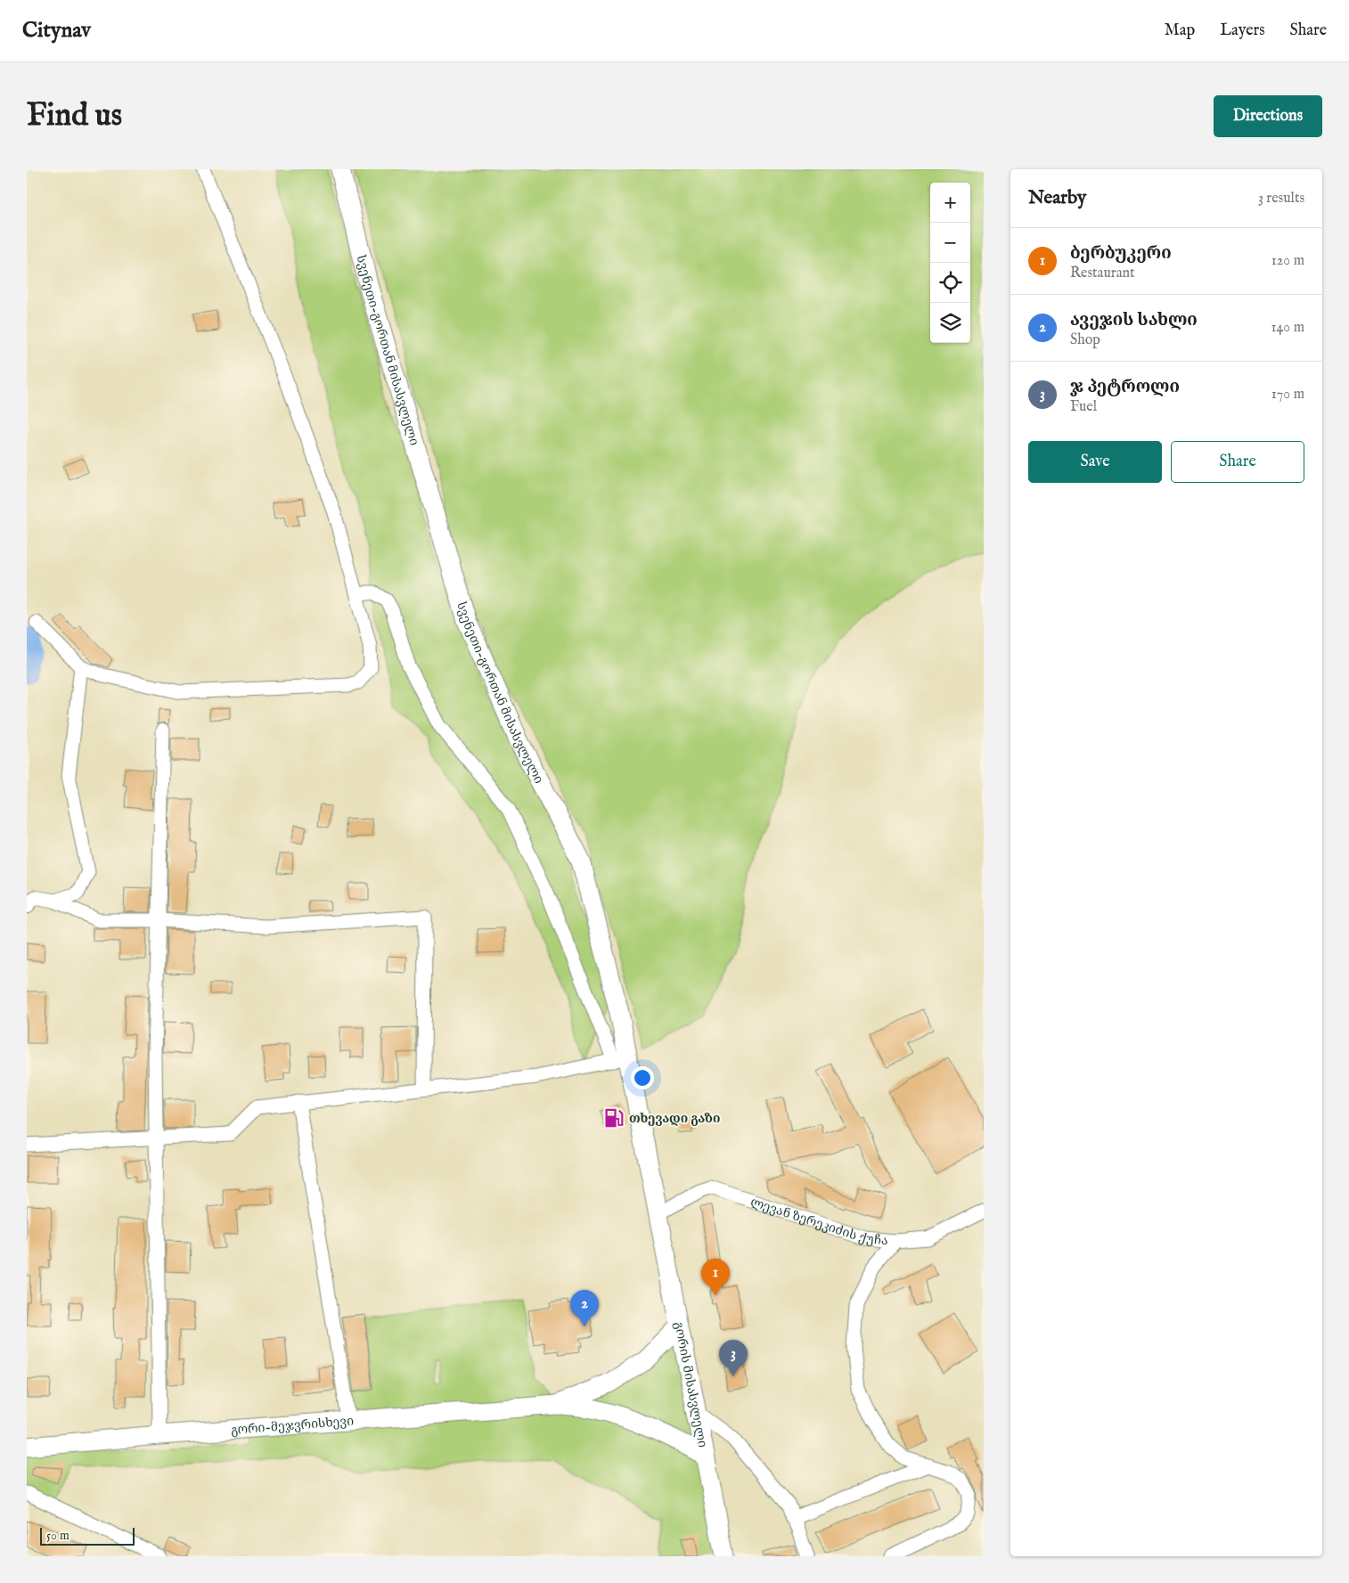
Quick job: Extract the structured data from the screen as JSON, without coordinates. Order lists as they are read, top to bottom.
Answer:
{
  "streets": {
    "main road": ["სვენეთი-გორთან მისასვლელი", "გორის მისასვლელი", "გორი-მეჯვრისხევი"],
    "street": ["ლევან ზერეკიძის ქუჩა"]
  },
  "crossings": [
    ["სვენეთი-გორთან მისასვლელი", "ლევან ზერეკიძის ქუჩა"],
    ["სვენეთი-გორთან მისასვლელი", "გორის მისასვლელი"],
    ["ლევან ზერეკიძის ქუჩა", "გორის მისასვლელი"],
    ["გორის მისასვლელი", "გორი-მეჯვრისხევი"]
  ],
  "places": {
    "fuel station": ["თხევადი გაზი"]
  },
  "scale_bar": "50 m",
  "page": {
    "header": "Citynav",
    "nav": ["Map", "Layers", "Share"],
    "buttons": [
      "Directions",
      ["Save", "Share"]
    ],
    "title": "Find us",
    "heading": ["Nearby", "3 results"],
    "map_buttons": ["+", "−"],
    "list": [
      {
        "mark": "1",
        "name": "ბერბუკერი",
        "note": "Restaurant",
        "value": "120 m"
      },
      {
        "mark": "2",
        "name": "ავეჯის სახლი",
        "note": "Shop",
        "value": "140 m"
      },
      {
        "mark": "3",
        "name": "ჯ პეტროლი",
        "note": "Fuel",
        "value": "170 m"
      }
    ],
    "pins": ["1", "2", "3"],
    "scale": "50 m"
  }
}
